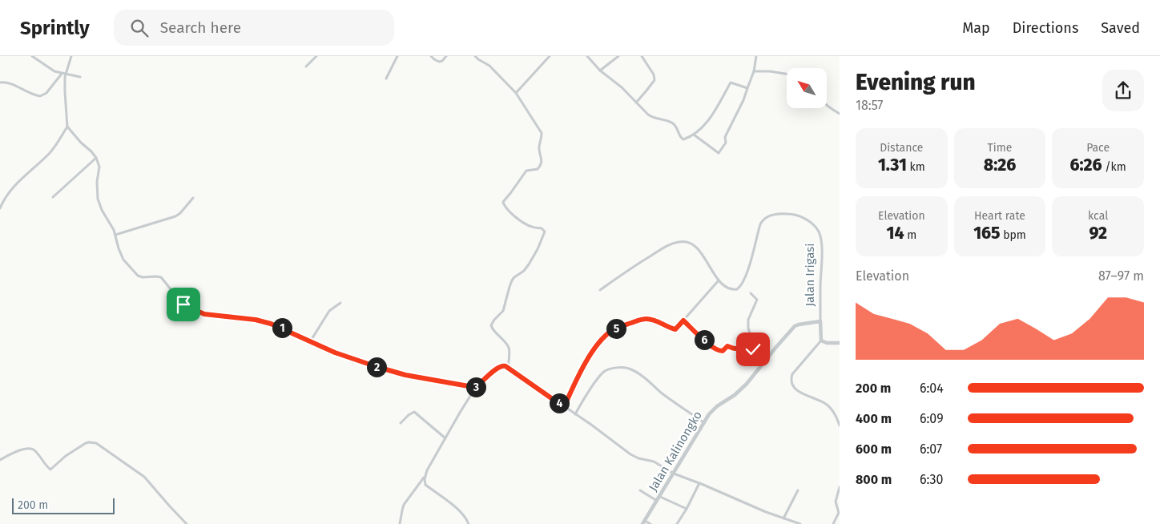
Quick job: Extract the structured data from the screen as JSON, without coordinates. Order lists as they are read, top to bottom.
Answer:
{
  "streets": {
    "street": ["Jalan Irigasi", "Jalan Kalinongko"]
  },
  "crossings": [
    ["Jalan Irigasi", "Jalan Kalinongko"]
  ],
  "scale_bar": "200 m",
  "north": "top left",
  "page": {
    "header": "Sprintly",
    "search": "Search here",
    "nav": ["Map", "Directions", "Saved"],
    "heading": ["Evening run", "18:57"],
    "stats": [
      ["Distance", "1.31 km"],
      ["Time", "8:26"],
      ["Pace", "6:26 /km"],
      ["Elevation", "14 m"],
      ["Heart rate", "165 bpm"],
      ["kcal", "92"]
    ],
    "chart": ["Elevation", "87–97 m"],
    "pins": [
      "1",
      "5",
      "6",
      "2",
      "3",
      "4"
    ],
    "list": [
      {
        "name": "200 m",
        "note": "6:04"
      },
      {
        "name": "400 m",
        "note": "6:09"
      },
      {
        "name": "600 m",
        "note": "6:07"
      },
      {
        "name": "800 m",
        "note": "6:30"
      }
    ],
    "scale": "200 m"
  }
}
